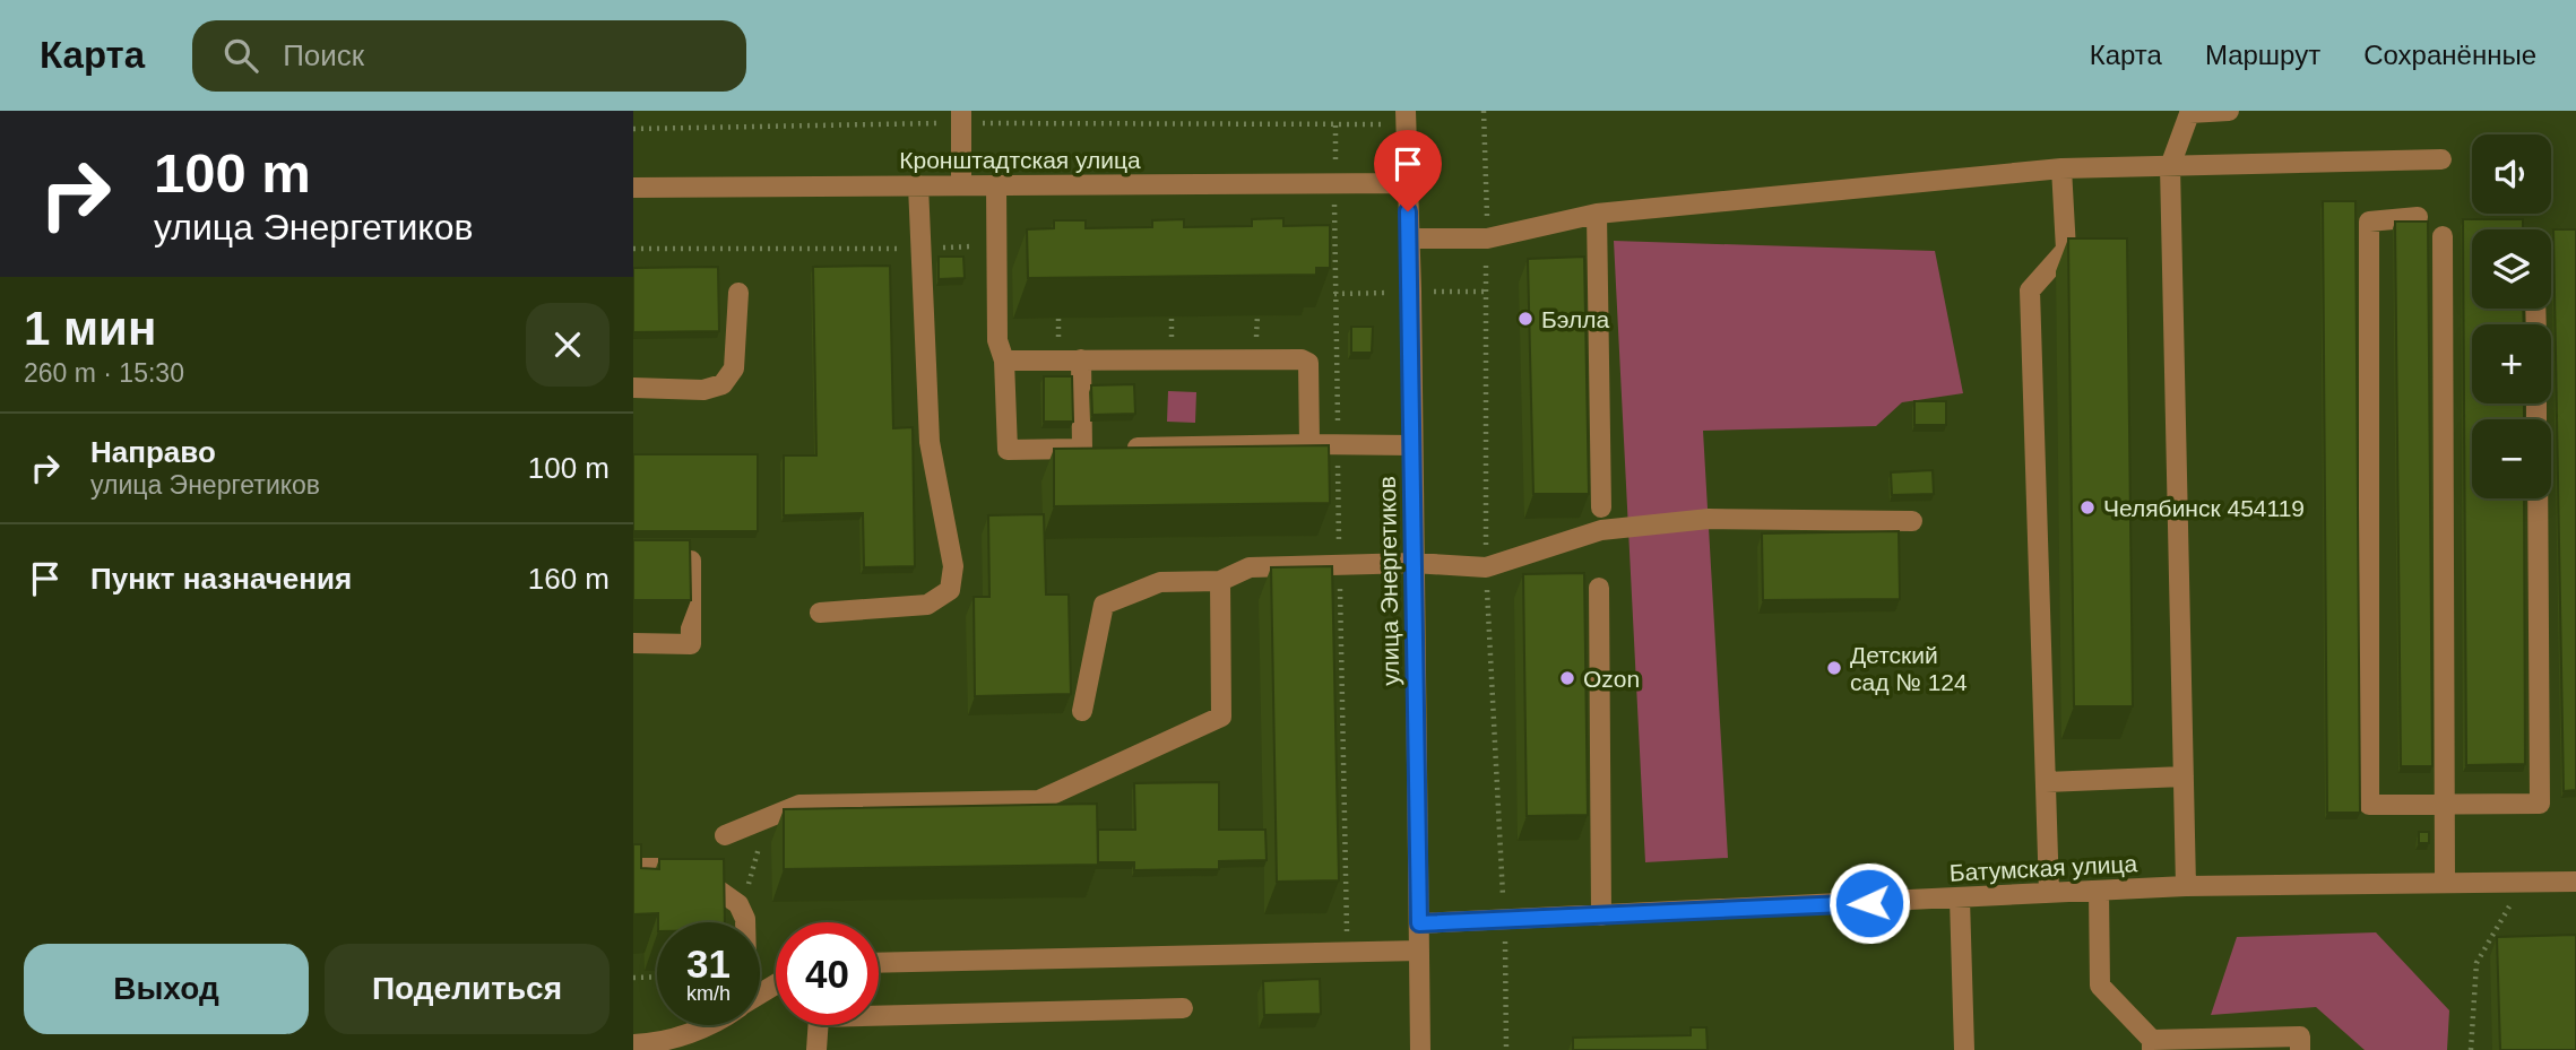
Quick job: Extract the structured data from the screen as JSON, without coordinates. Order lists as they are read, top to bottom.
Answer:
{
  "streets": {
    "street": ["Кронштадтская улица", "улица Энергетиков", "Батумская улица"]
  },
  "crossings": [
    ["Кронштадтская улица", "улица Энергетиков"],
    ["улица Энергетиков", "Батумская улица"]
  ],
  "places": [
    "Бэлла",
    "Челябинск 454119",
    "Детский сад № 124",
    "Ozon"
  ],
  "page": {
    "header": "Карта",
    "search": "Поиск",
    "nav": ["Карта", "Маршрут", "Сохранённые"],
    "turn": ["100 m", "улица Энергетиков"],
    "map_buttons": ["+", "−"],
    "heading": ["1 мин", "260 m · 15:30"],
    "list": [
      {
        "name": "Направо",
        "note": "улица Энергетиков",
        "value": "100 m"
      },
      {
        "name": "Пункт назначения",
        "value": "160 m"
      }
    ],
    "speed": "31 km/h",
    "limit": "40",
    "buttons": ["Выход", "Поделиться"]
  }
}
